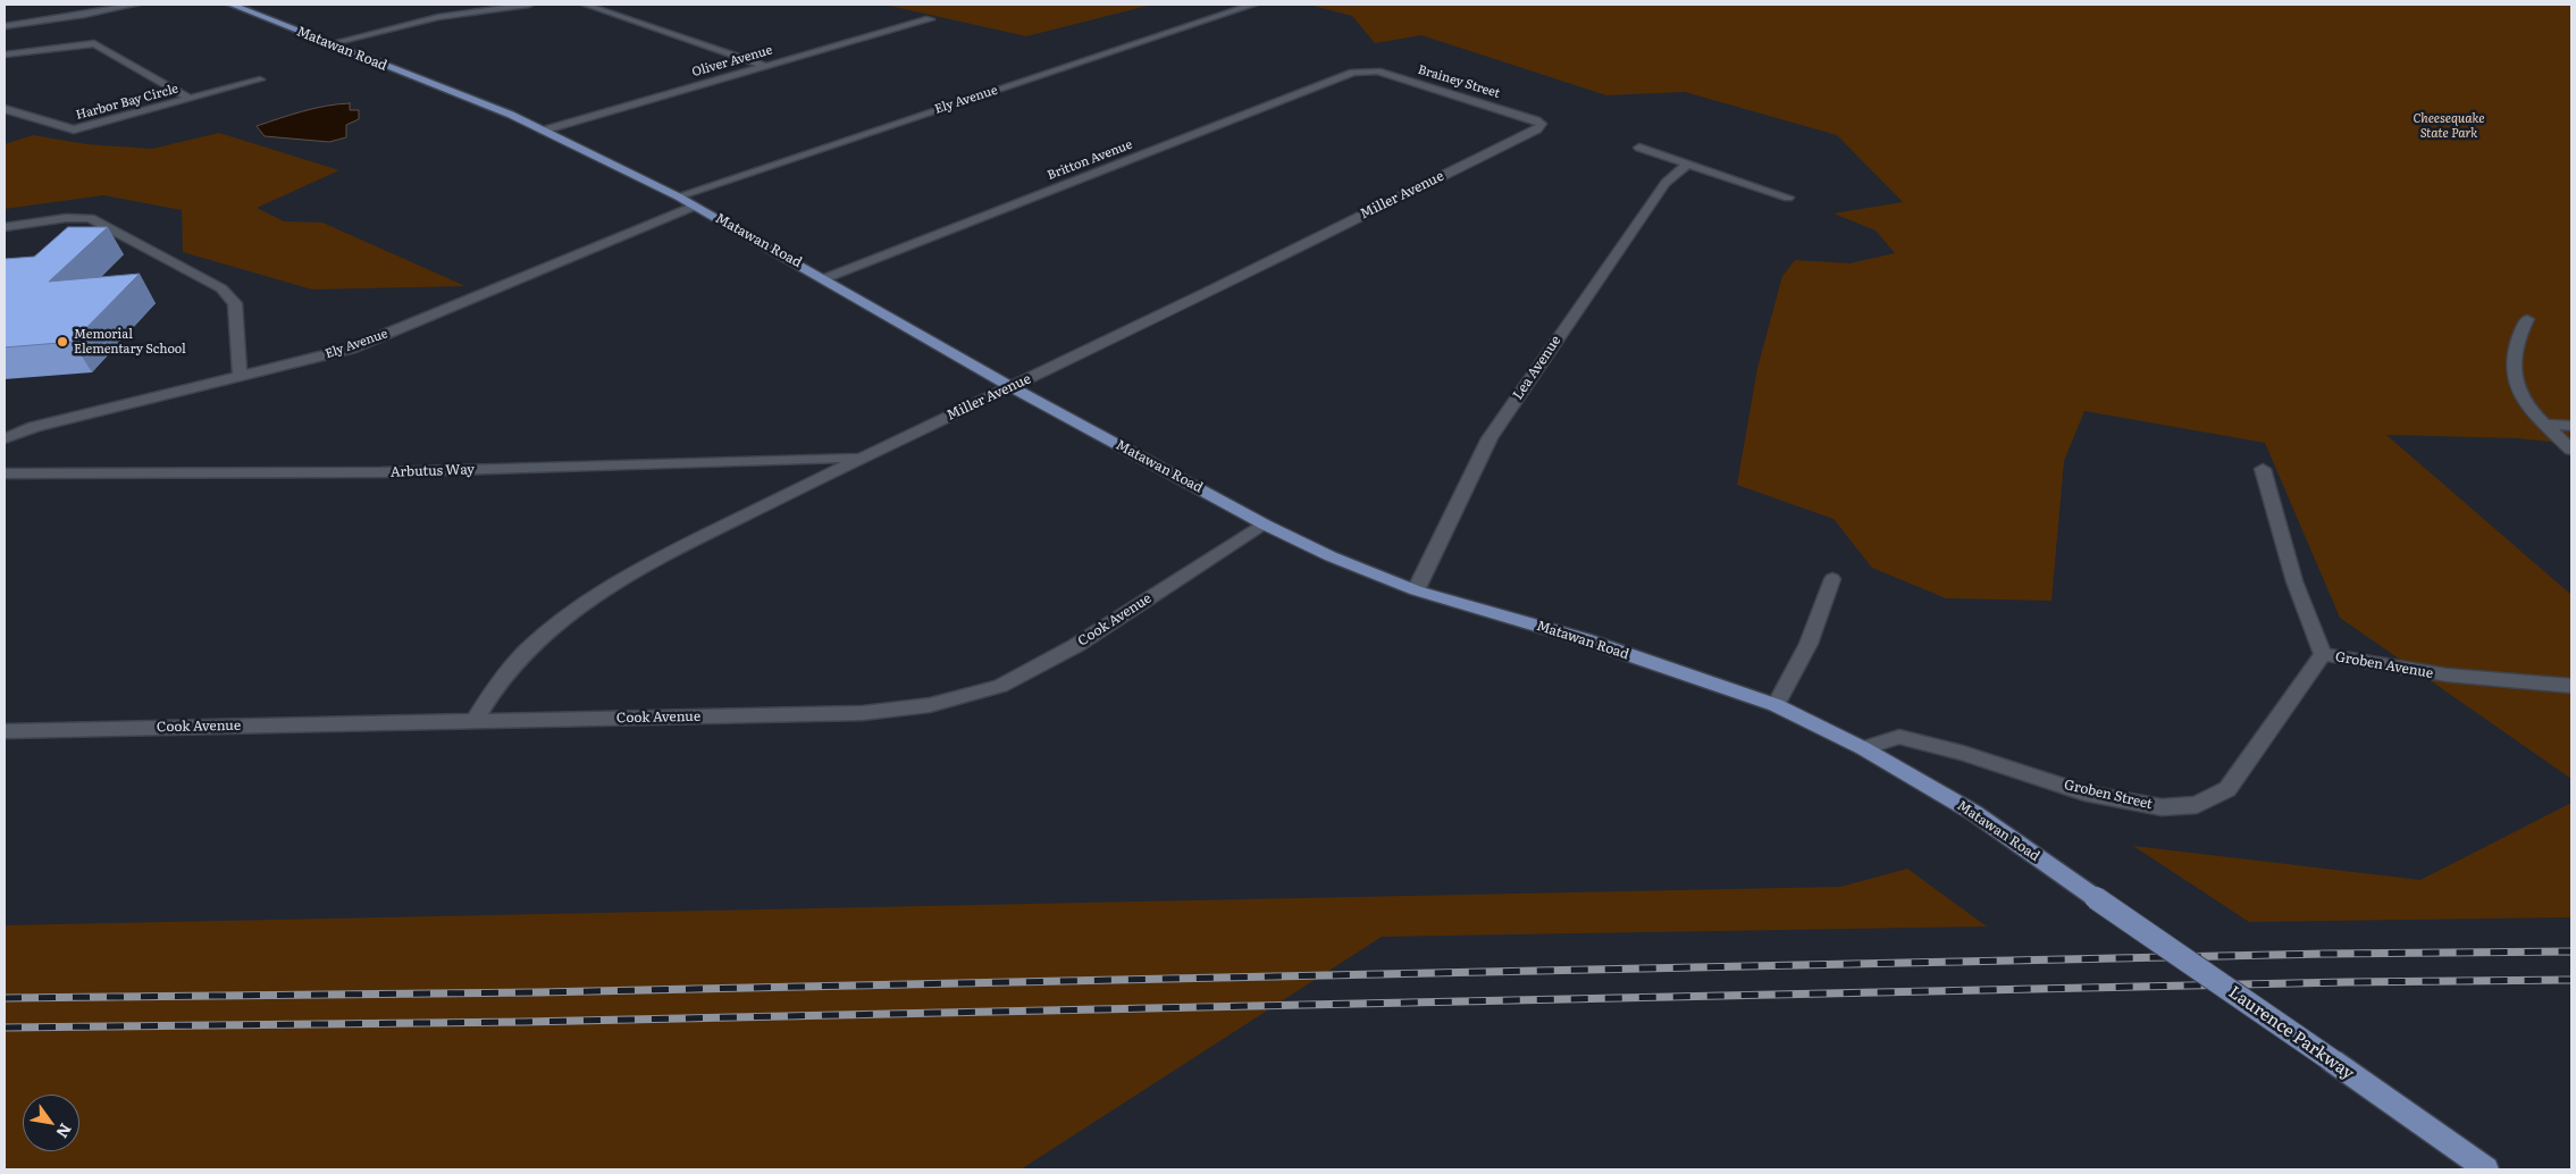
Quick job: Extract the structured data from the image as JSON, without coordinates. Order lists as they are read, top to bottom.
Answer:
{
  "streets": {
    "main road": ["Matawan Road", "Laurence Parkway"],
    "street": [
      "Oliver Avenue",
      "Brainey Street",
      "Ely Avenue",
      "Harbor Bay Circle",
      "Britton Avenue",
      "Miller Avenue",
      "Lea Avenue",
      "Arbutus Way",
      "Cook Avenue",
      "Groben Avenue",
      "Groben Street"
    ]
  },
  "crossings": [
    ["Matawan Road", "Oliver Avenue"],
    ["Matawan Road", "Ely Avenue"],
    ["Matawan Road", "Britton Avenue"],
    ["Matawan Road", "Miller Avenue"],
    ["Matawan Road", "Lea Avenue"],
    ["Matawan Road", "Cook Avenue"],
    ["Matawan Road", "Groben Street"],
    ["Matawan Road", "Laurence Parkway"],
    ["Brainey Street", "Britton Avenue"],
    ["Brainey Street", "Miller Avenue"],
    ["Miller Avenue", "Arbutus Way"],
    ["Miller Avenue", "Cook Avenue"],
    ["Groben Avenue", "Groben Street"]
  ],
  "parks": ["Cheesequake State Park"],
  "places": ["Memorial Elementary School"],
  "north": "bottom right"
}
